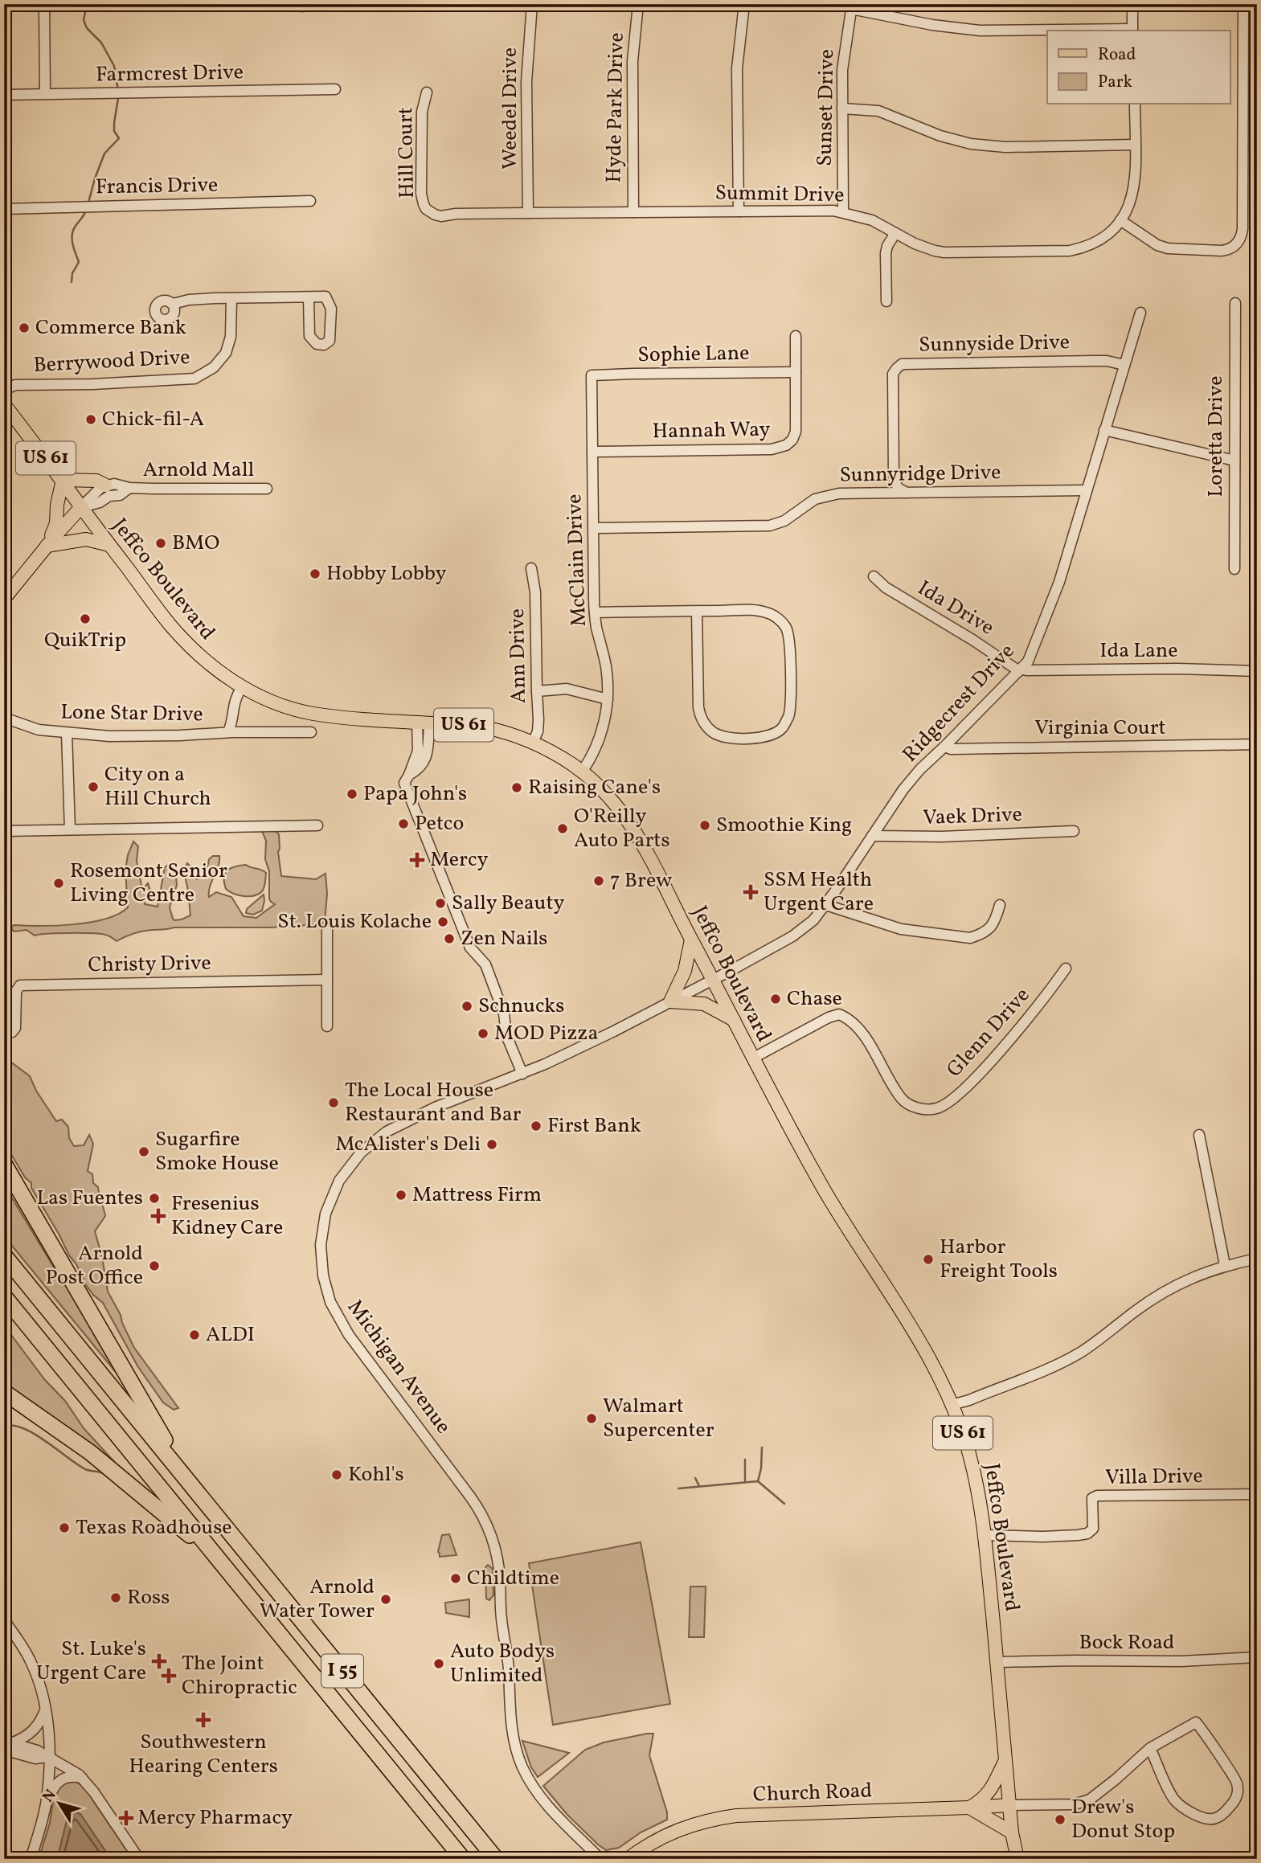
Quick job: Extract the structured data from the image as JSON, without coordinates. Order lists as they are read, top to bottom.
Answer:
{
  "streets": {
    "highway": ["I 55"],
    "main road": ["US 61", "Jeffco Boulevard", "Church Road"],
    "street": [
      "Farmcrest Drive",
      "Hyde Park Drive",
      "Sunset Drive",
      "Weedel Drive",
      "Hill Court",
      "Francis Drive",
      "Summit Drive",
      "Sunnyside Drive",
      "Sophie Lane",
      "Berrywood Drive",
      "Hannah Way",
      "Loretta Drive",
      "Arnold Mall",
      "Sunnyridge Drive",
      "McClain Drive",
      "Ida Drive",
      "Ida Lane",
      "Ann Drive",
      "Ridgecrest Drive",
      "Lone Star Drive",
      "Virginia Court",
      "Vaek Drive",
      "Christy Drive",
      "Glenn Drive",
      "Michigan Avenue",
      "Villa Drive",
      "Bock Road"
    ]
  },
  "crossings": [
    ["Hyde Park Drive", "Summit Drive"],
    ["Sunset Drive", "Summit Drive"],
    ["Weedel Drive", "Summit Drive"],
    ["Hill Court", "Summit Drive"],
    ["Sunnyside Drive", "Sunnyridge Drive"],
    ["Sunnyside Drive", "Ridgecrest Drive"],
    ["Sophie Lane", "Hannah Way"],
    ["Sophie Lane", "McClain Drive"],
    ["Hannah Way", "McClain Drive"],
    ["Arnold Mall", "Jeffco Boulevard"],
    ["Sunnyridge Drive", "McClain Drive"],
    ["Sunnyridge Drive", "Ridgecrest Drive"],
    ["McClain Drive", "Jeffco Boulevard"],
    ["Jeffco Boulevard", "Ann Drive"],
    ["Jeffco Boulevard", "Ridgecrest Drive"],
    ["Jeffco Boulevard", "Lone Star Drive"],
    ["Jeffco Boulevard", "Glenn Drive"],
    ["Jeffco Boulevard", "Michigan Avenue"],
    ["Jeffco Boulevard", "Villa Drive"],
    ["Jeffco Boulevard", "Bock Road"],
    ["Jeffco Boulevard", "Church Road"],
    ["Ida Drive", "Ida Lane"],
    ["Ida Drive", "Ridgecrest Drive"],
    ["Ida Lane", "Ridgecrest Drive"],
    ["Ridgecrest Drive", "Virginia Court"],
    ["Ridgecrest Drive", "Vaek Drive"],
    ["Ridgecrest Drive", "Michigan Avenue"]
  ],
  "places": {
    "other": [
      "Commerce Bank",
      "Chick-fil-A",
      "BMO",
      "Hobby Lobby",
      "QuikTrip",
      "City on a Hill Church",
      "Raising Cane's",
      "Papa John's",
      "Petco",
      "Smoothie King",
      "O'Reilly Auto Parts",
      "7 Brew",
      "Rosemont Senior Living Centre",
      "Sally Beauty",
      "St. Louis Kolache",
      "Zen Nails",
      "Chase",
      "Schnucks",
      "MOD Pizza",
      "The Local House Restaurant and Bar",
      "First Bank",
      "McAlister's Deli",
      "Sugarfire Smoke House",
      "Mattress Firm",
      "Las Fuentes",
      "Harbor Freight Tools",
      "Arnold Post Office",
      "ALDI",
      "Walmart Supercenter",
      "Kohl's",
      "Texas Roadhouse",
      "Childtime",
      "Ross",
      "Arnold Water Tower",
      "Auto Bodys Unlimited",
      "Drew's Donut Stop"
    ],
    "health": [
      "Mercy",
      "SSM Health Urgent Care",
      "Fresenius Kidney Care",
      "St. Luke's Urgent Care",
      "The Joint Chiropractic",
      "Southwestern Hearing Centers",
      "Mercy Pharmacy"
    ]
  },
  "legend": ["Road", "Park"],
  "north": "top left"
}
